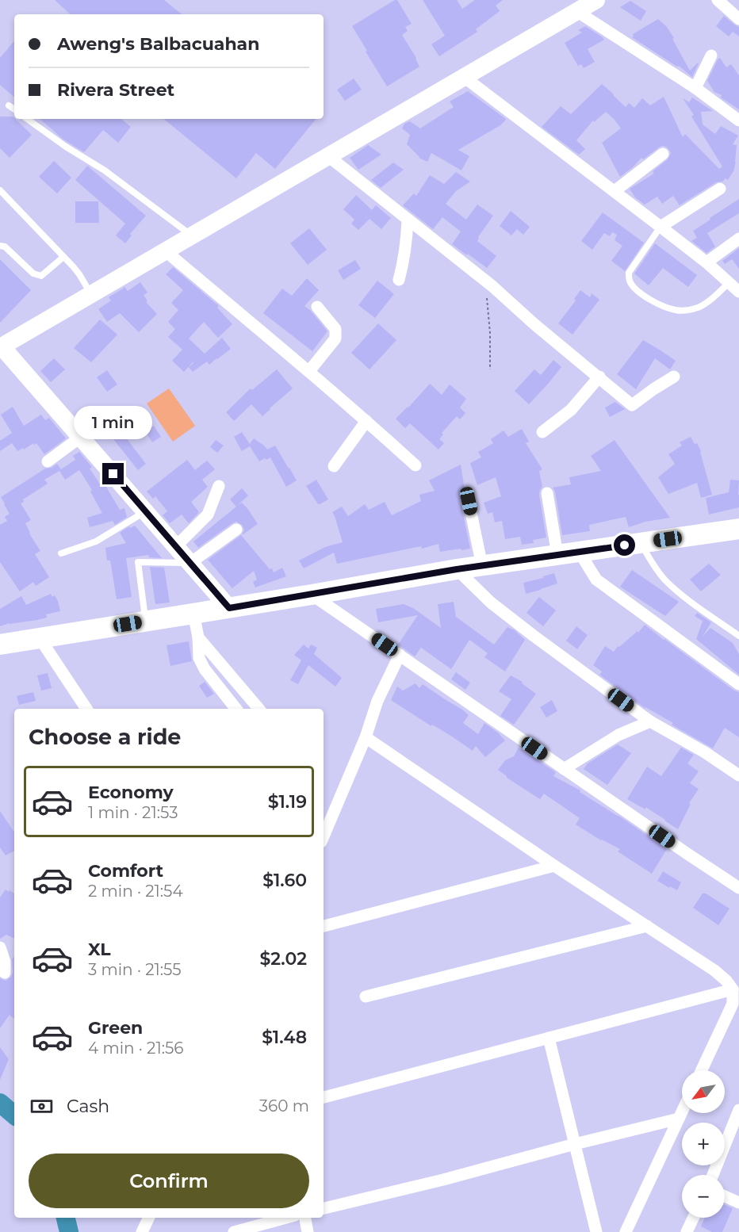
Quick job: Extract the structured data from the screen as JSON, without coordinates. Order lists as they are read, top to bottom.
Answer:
{
  "north": "bottom left",
  "page": {
    "banner": ["Aweng's Balbacuahan", "Rivera Street"],
    "bubble": "1 min",
    "heading": "Choose a ride",
    "list": [
      {
        "name": "Economy",
        "note": "1 min · 21:53",
        "value": "$1.19"
      },
      {
        "name": "Comfort",
        "note": "2 min · 21:54",
        "value": "$1.60"
      },
      {
        "name": "XL",
        "note": "3 min · 21:55",
        "value": "$2.02"
      },
      {
        "name": "Green",
        "note": "4 min · 21:56",
        "value": "$1.48"
      }
    ],
    "map_buttons": ["+", "−"],
    "pay": ["Cash", "360 m"],
    "buttons": "Confirm"
  }
}
